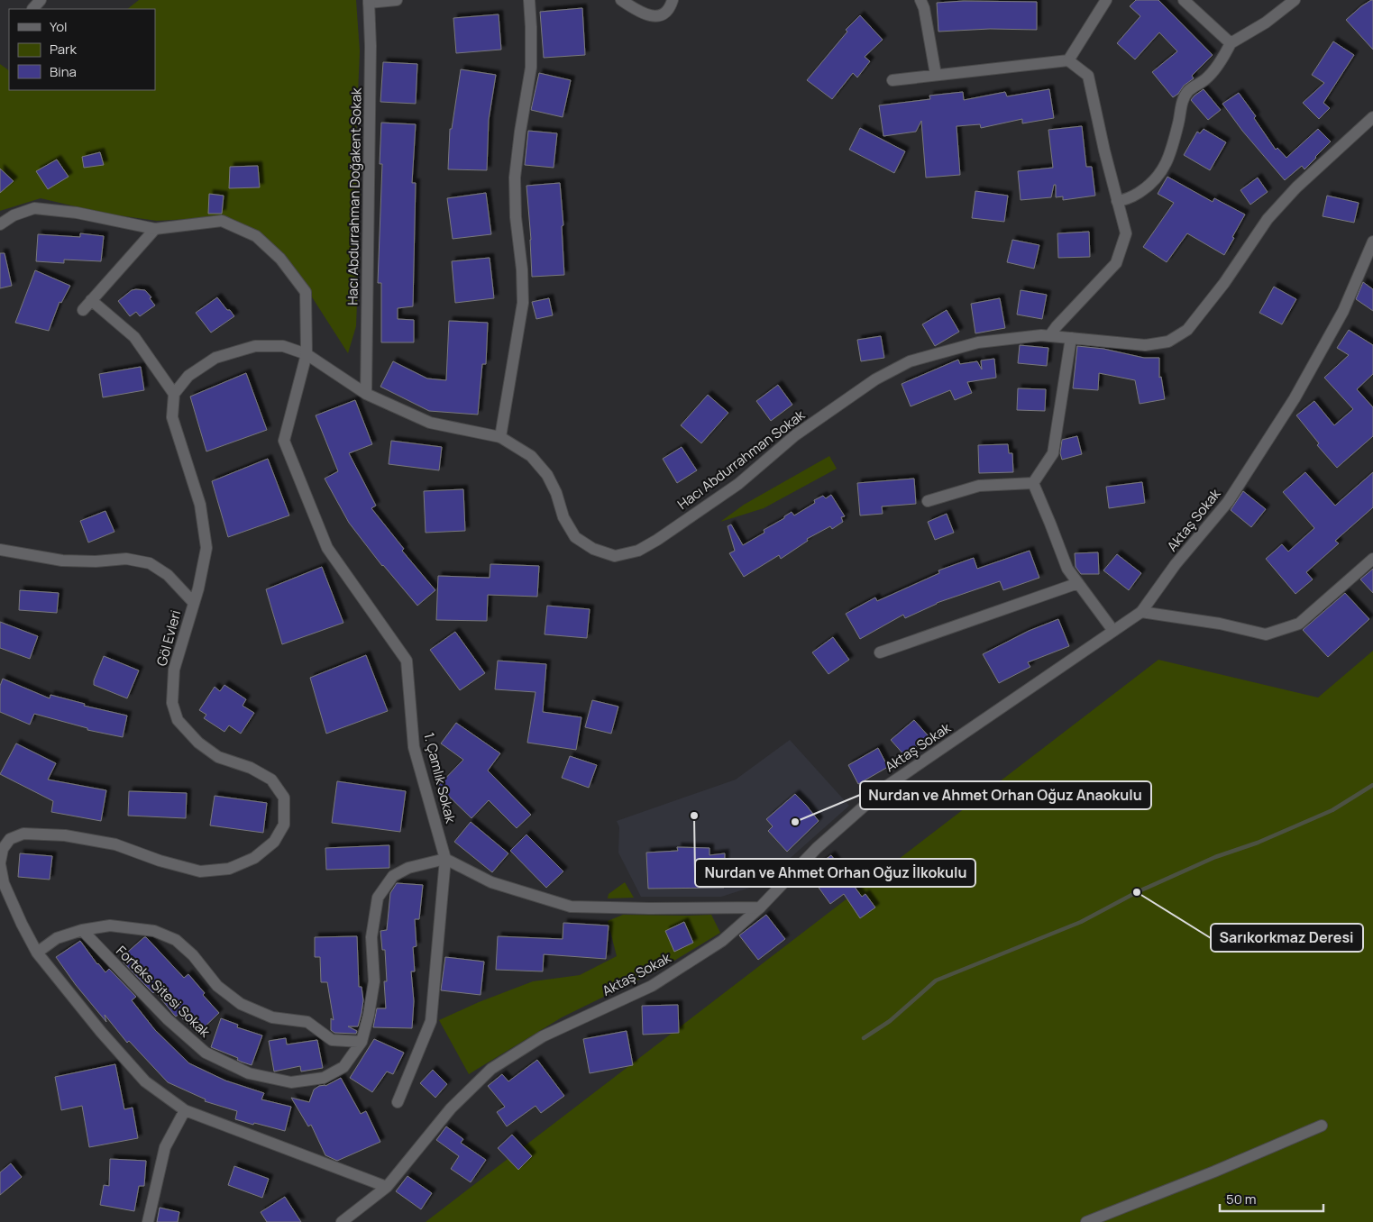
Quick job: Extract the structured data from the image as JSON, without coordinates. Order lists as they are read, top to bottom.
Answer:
{
  "streets": {
    "street": [
      "Hacı Abdurrahman Doğakent Sokak",
      "Hacı Abdurrahman Sokak",
      "Aktaş Sokak",
      "Göl Evleri",
      "1. Çamlık Sokak",
      "Forteks Sitesi Sokak"
    ]
  },
  "crossings": [
    ["Hacı Abdurrahman Doğakent Sokak", "Hacı Abdurrahman Sokak"],
    ["Hacı Abdurrahman Sokak", "1. Çamlık Sokak"],
    ["Göl Evleri", "Forteks Sitesi Sokak"],
    ["1. Çamlık Sokak", "Forteks Sitesi Sokak"]
  ],
  "places": ["Nurdan ve Ahmet Orhan Oğuz İlkokulu", "Nurdan ve Ahmet Orhan Oğuz Anaokulu", "Sarıkorkmaz Deresi"],
  "legend": ["Yol", "Park", "Bina"],
  "scale_bar": "50 m"
}
